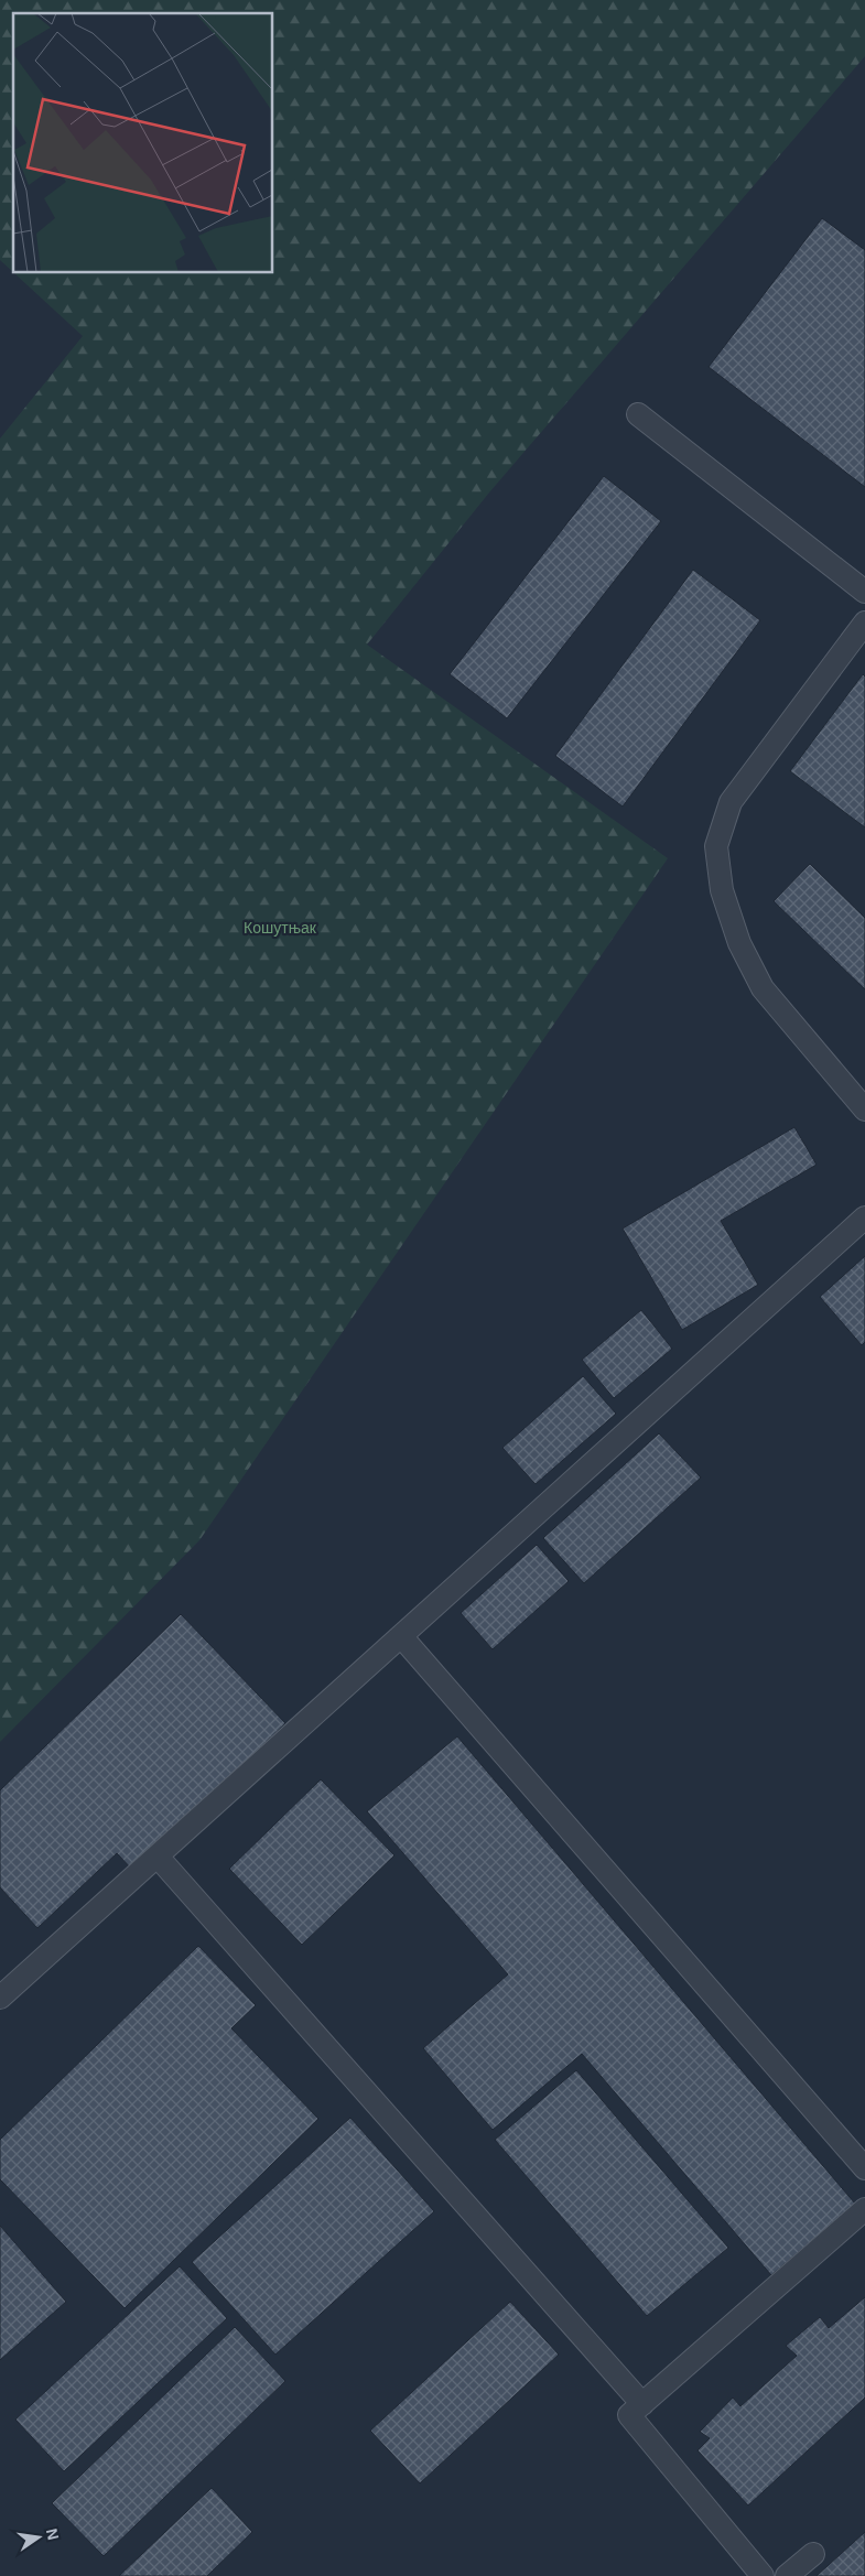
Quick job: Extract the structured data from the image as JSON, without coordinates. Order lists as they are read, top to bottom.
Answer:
{
  "parks": ["Кошутњак"],
  "north": "right"
}
